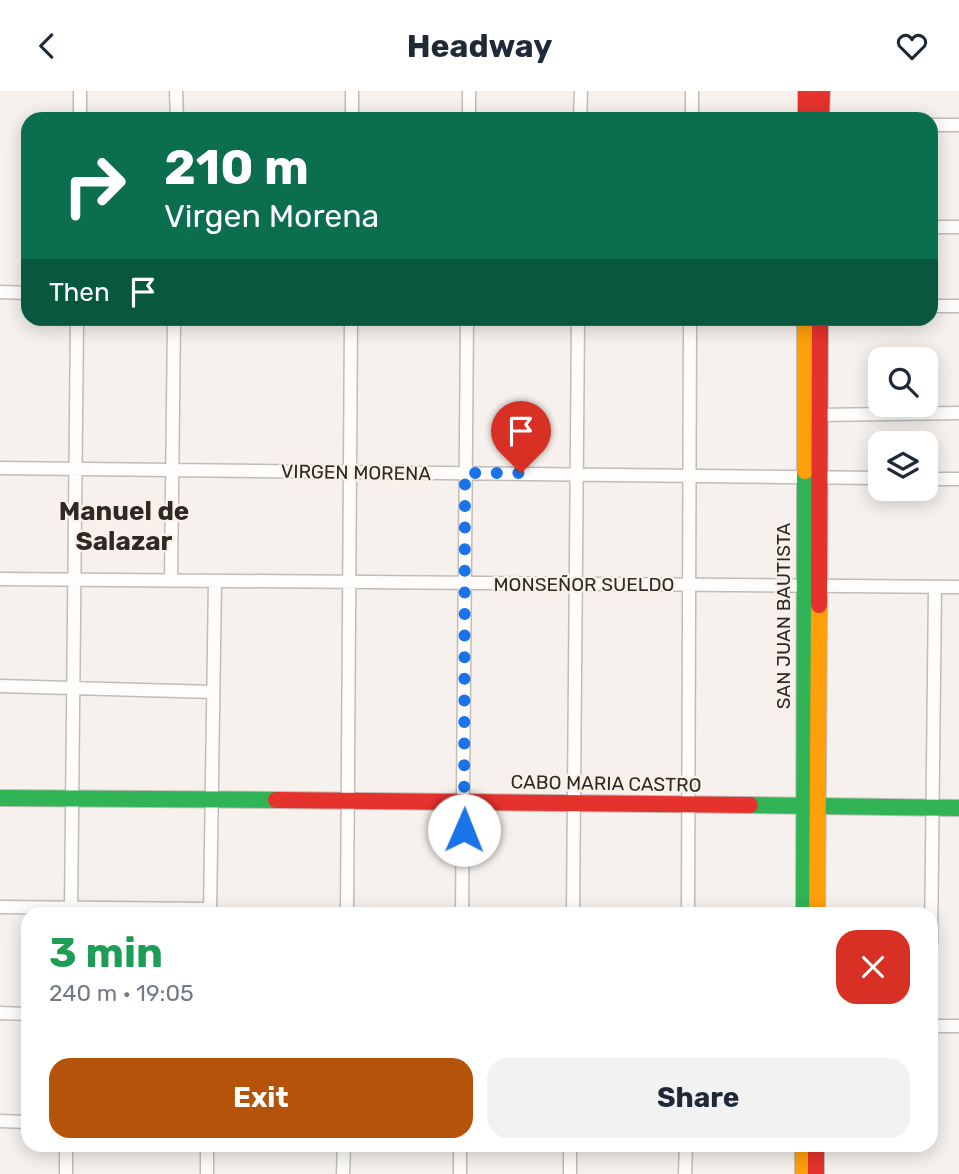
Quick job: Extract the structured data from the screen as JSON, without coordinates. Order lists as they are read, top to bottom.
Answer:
{
  "streets": {
    "street": [
      "VIRGEN MORENA",
      "MONSEÑOR SUELDO",
      "SAN JUAN BAUTISTA",
      "CABO MARIA CASTRO"
    ]
  },
  "crossings": [
    ["VIRGEN MORENA", "SAN JUAN BAUTISTA"],
    ["MONSEÑOR SUELDO", "SAN JUAN BAUTISTA"],
    ["SAN JUAN BAUTISTA", "CABO MARIA CASTRO"]
  ],
  "districts": ["Manuel de Salazar"],
  "page": {
    "header": "Headway",
    "turn": ["210 m", "Virgen Morena"],
    "then": "Then",
    "heading": ["3 min", "240 m · 19:05"],
    "buttons": ["Exit", "Share"]
  }
}
